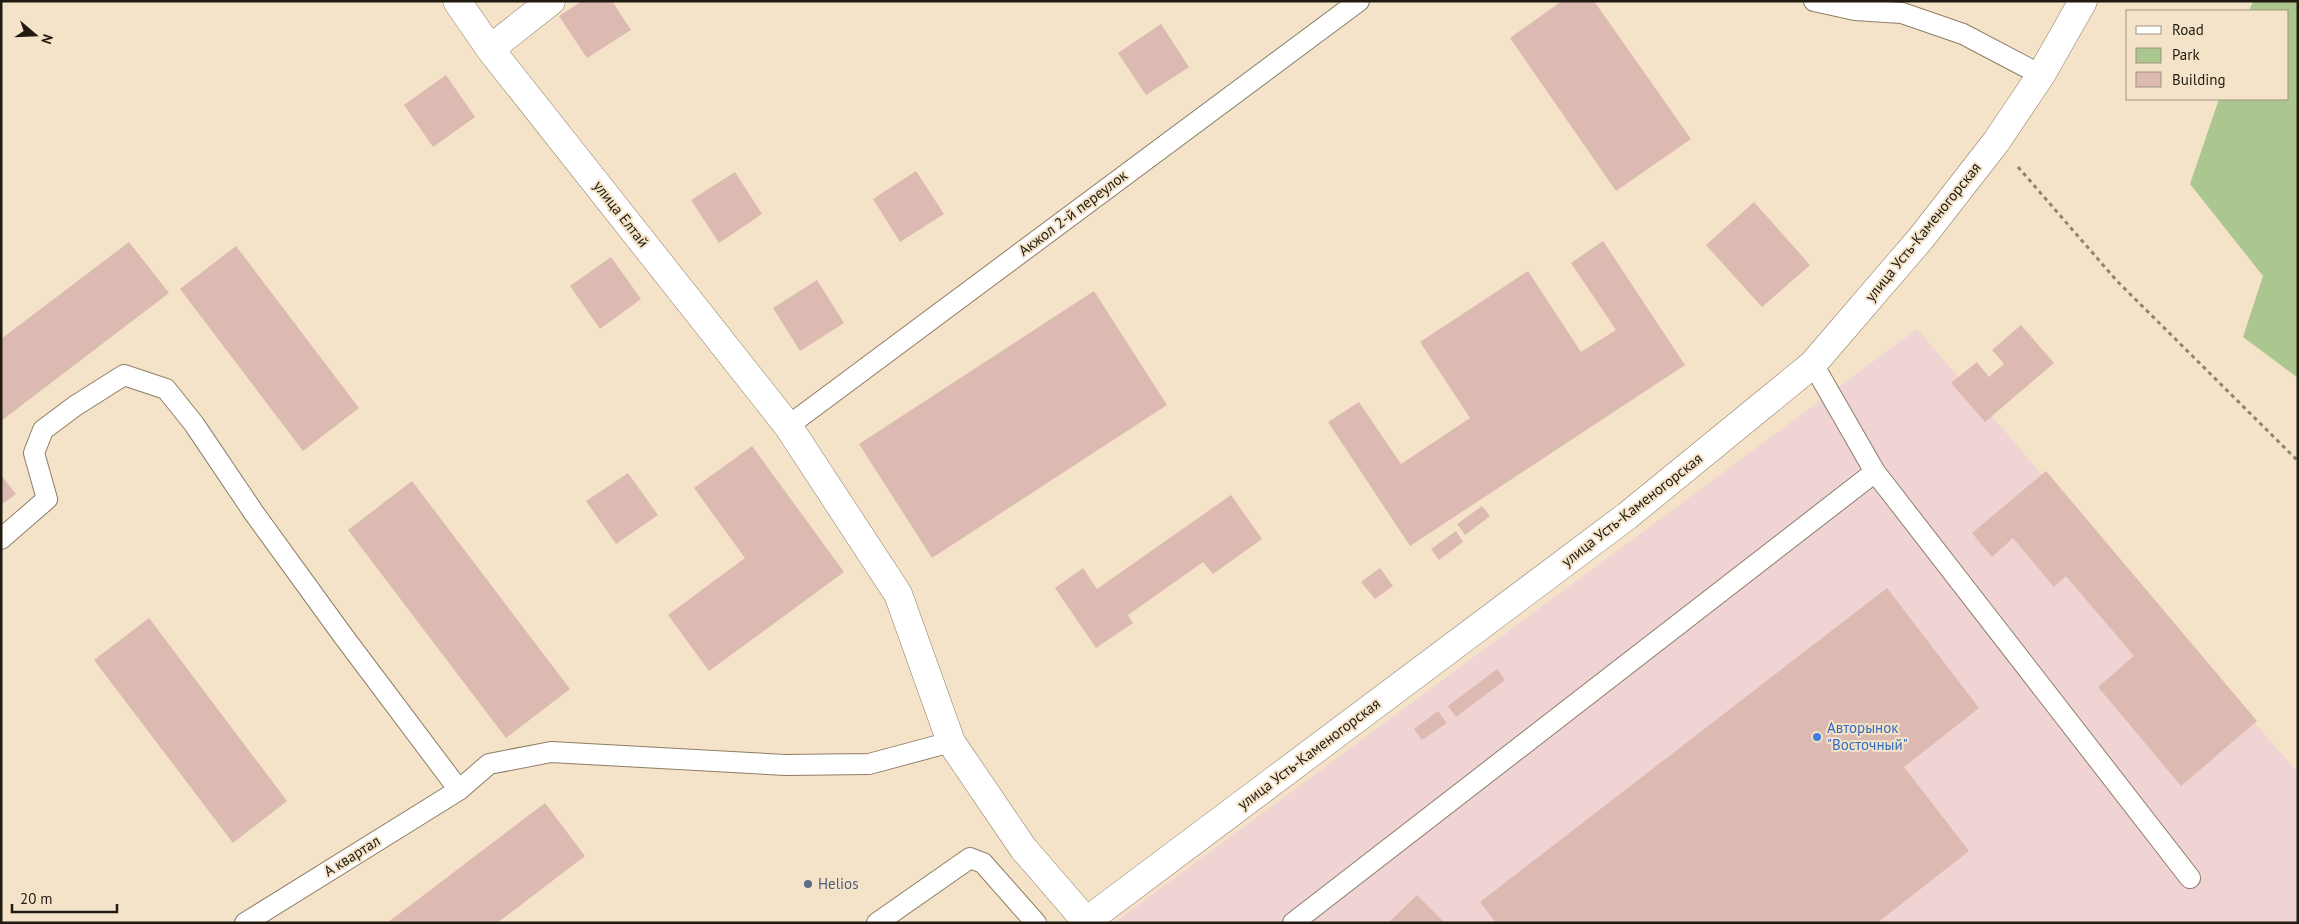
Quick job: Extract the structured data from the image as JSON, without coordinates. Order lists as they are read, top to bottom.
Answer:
{
  "streets": {
    "street": ["улица Елтай", "улица Усть-Каменогорская"],
    "lane": ["Акжол 2-й переулок", "А квартал"]
  },
  "crossings": [
    ["Акжол 2-й переулок", "улица Елтай"],
    ["улица Елтай", "улица Усть-Каменогорская"],
    ["улица Елтай", "А квартал"]
  ],
  "places": ["Авторынок \"Восточный\"", "Helios"],
  "legend": ["Road", "Park", "Building"],
  "scale_bar": "20 m",
  "north": "right"
}
